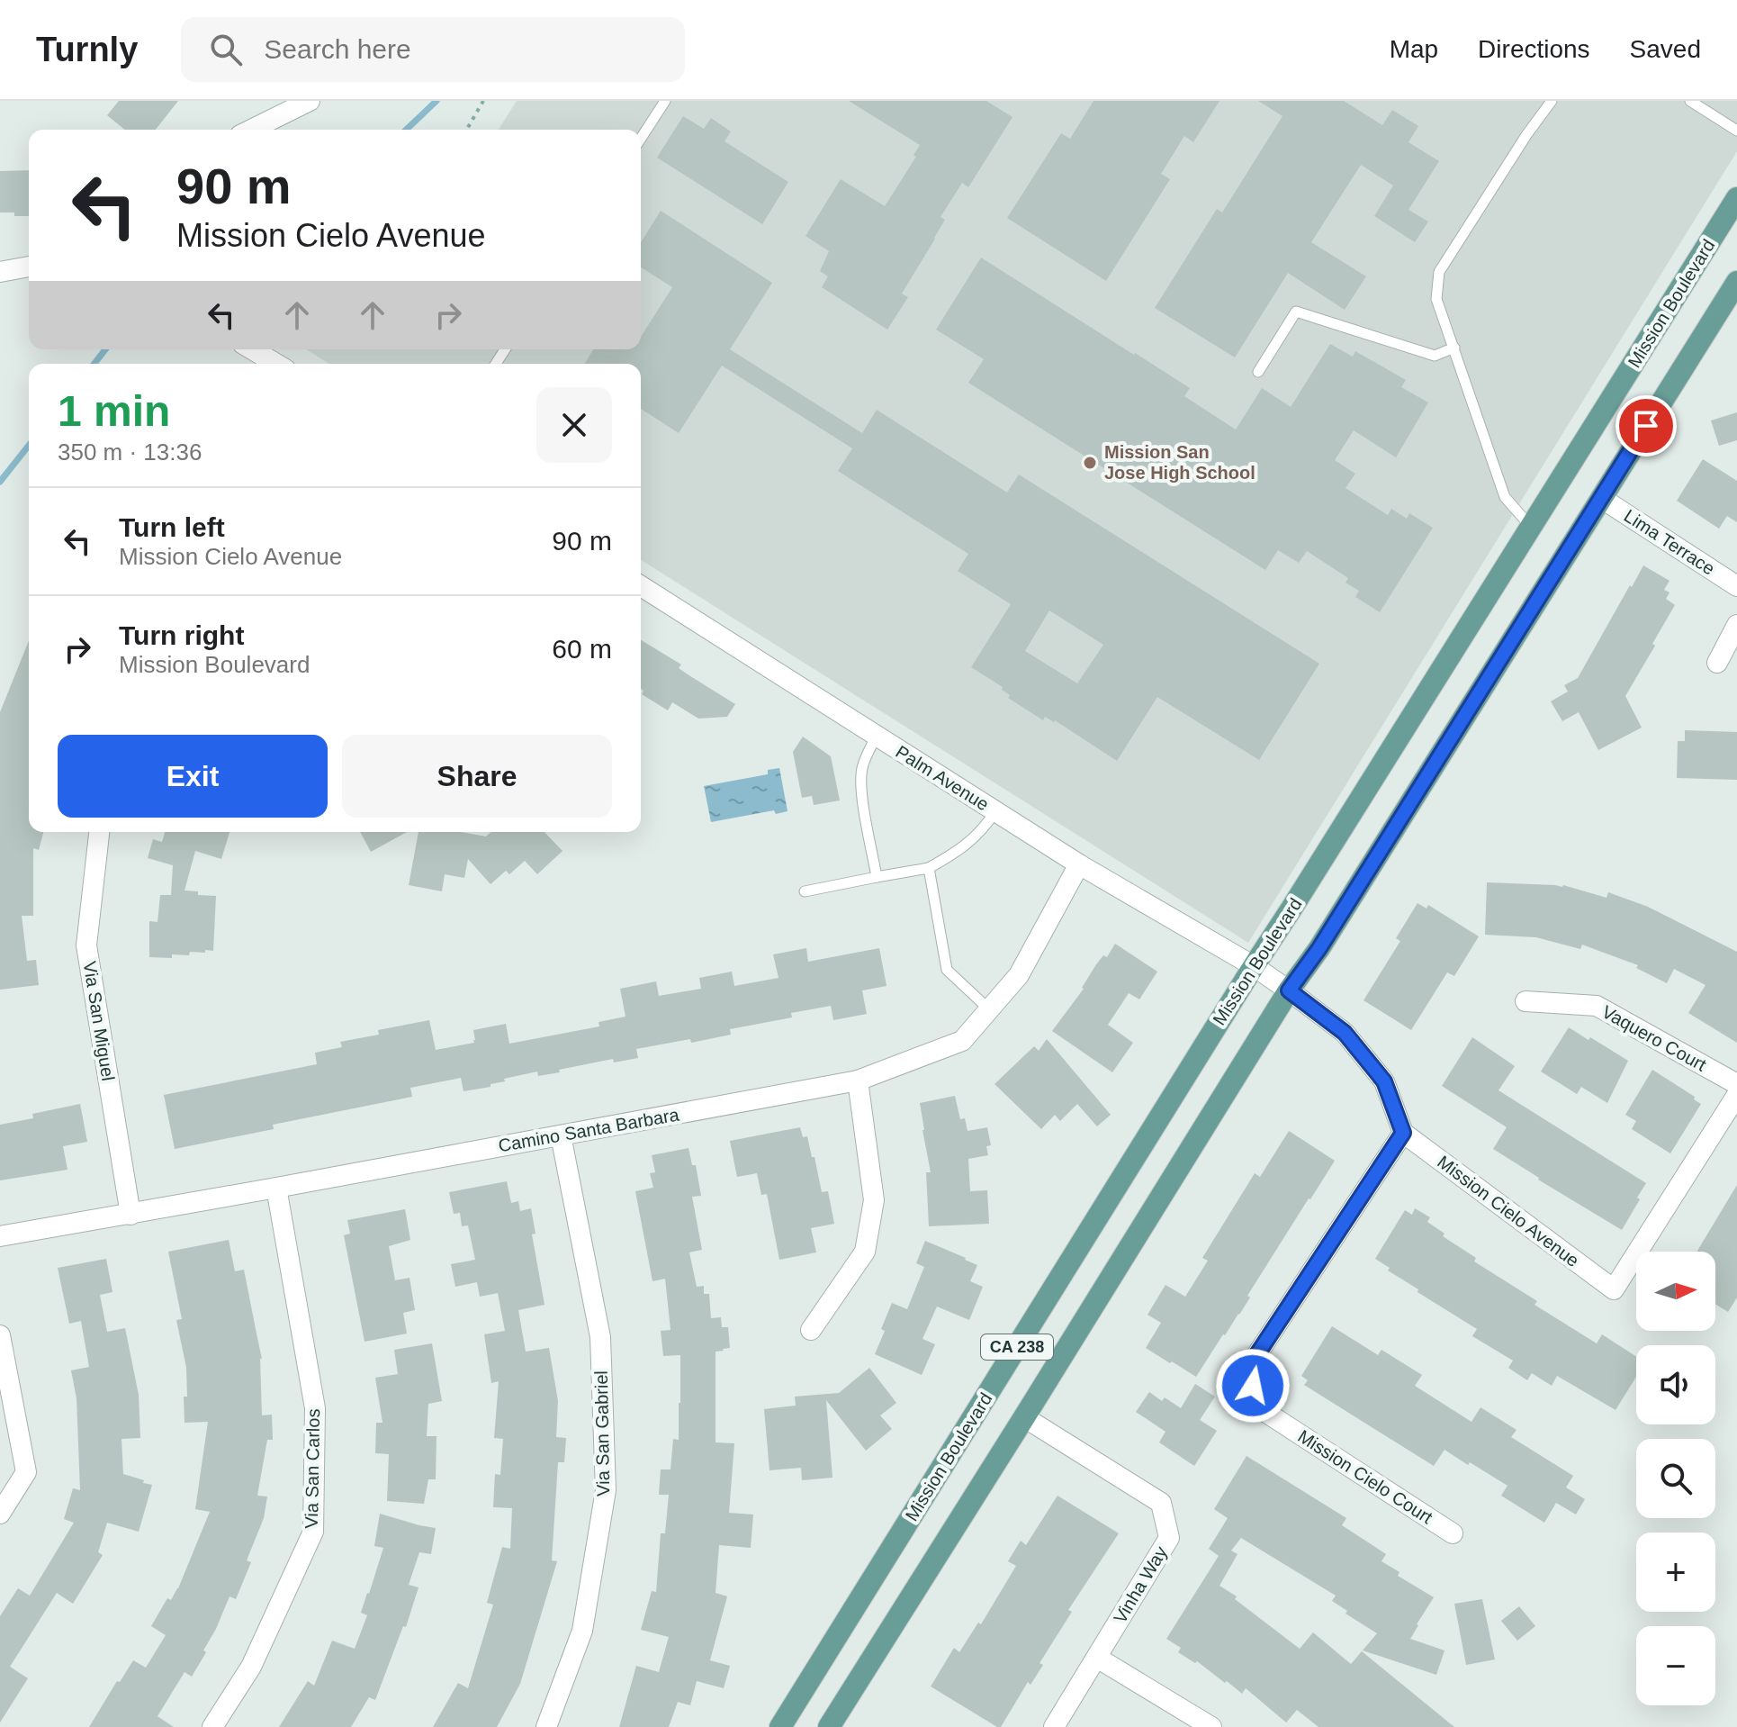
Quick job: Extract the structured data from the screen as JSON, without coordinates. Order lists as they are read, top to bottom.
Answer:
{
  "streets": {
    "main road": ["Mission Boulevard", "CA 238"],
    "street": [
      "Lima Terrace",
      "Palm Avenue",
      "Via San Miguel",
      "Vaquero Court",
      "Camino Santa Barbara",
      "Mission Cielo Avenue",
      "Via San Gabriel",
      "Via San Carlos",
      "Mission Cielo Court",
      "Vinha Way"
    ]
  },
  "crossings": [
    ["Mission Boulevard", "Palm Avenue"],
    ["Lima Terrace", "CA 238"],
    ["Palm Avenue", "Camino Santa Barbara"],
    ["Via San Miguel", "Camino Santa Barbara"],
    ["Camino Santa Barbara", "Via San Gabriel"],
    ["Camino Santa Barbara", "Via San Carlos"],
    ["Mission Cielo Avenue", "Mission Cielo Court"],
    ["CA 238", "Vinha Way"]
  ],
  "places": ["Mission San Jose High School"],
  "north": "right",
  "page": {
    "header": "Turnly",
    "search": "Search here",
    "nav": ["Map", "Directions", "Saved"],
    "turn": ["90 m", "Mission Cielo Avenue"],
    "heading": ["1 min", "350 m · 13:36"],
    "list": [
      {
        "name": "Turn left",
        "note": "Mission Cielo Avenue",
        "value": "90 m"
      },
      {
        "name": "Turn right",
        "note": "Mission Boulevard",
        "value": "60 m"
      }
    ],
    "buttons": ["Exit", "Share"],
    "map_buttons": ["+", "−"]
  }
}
